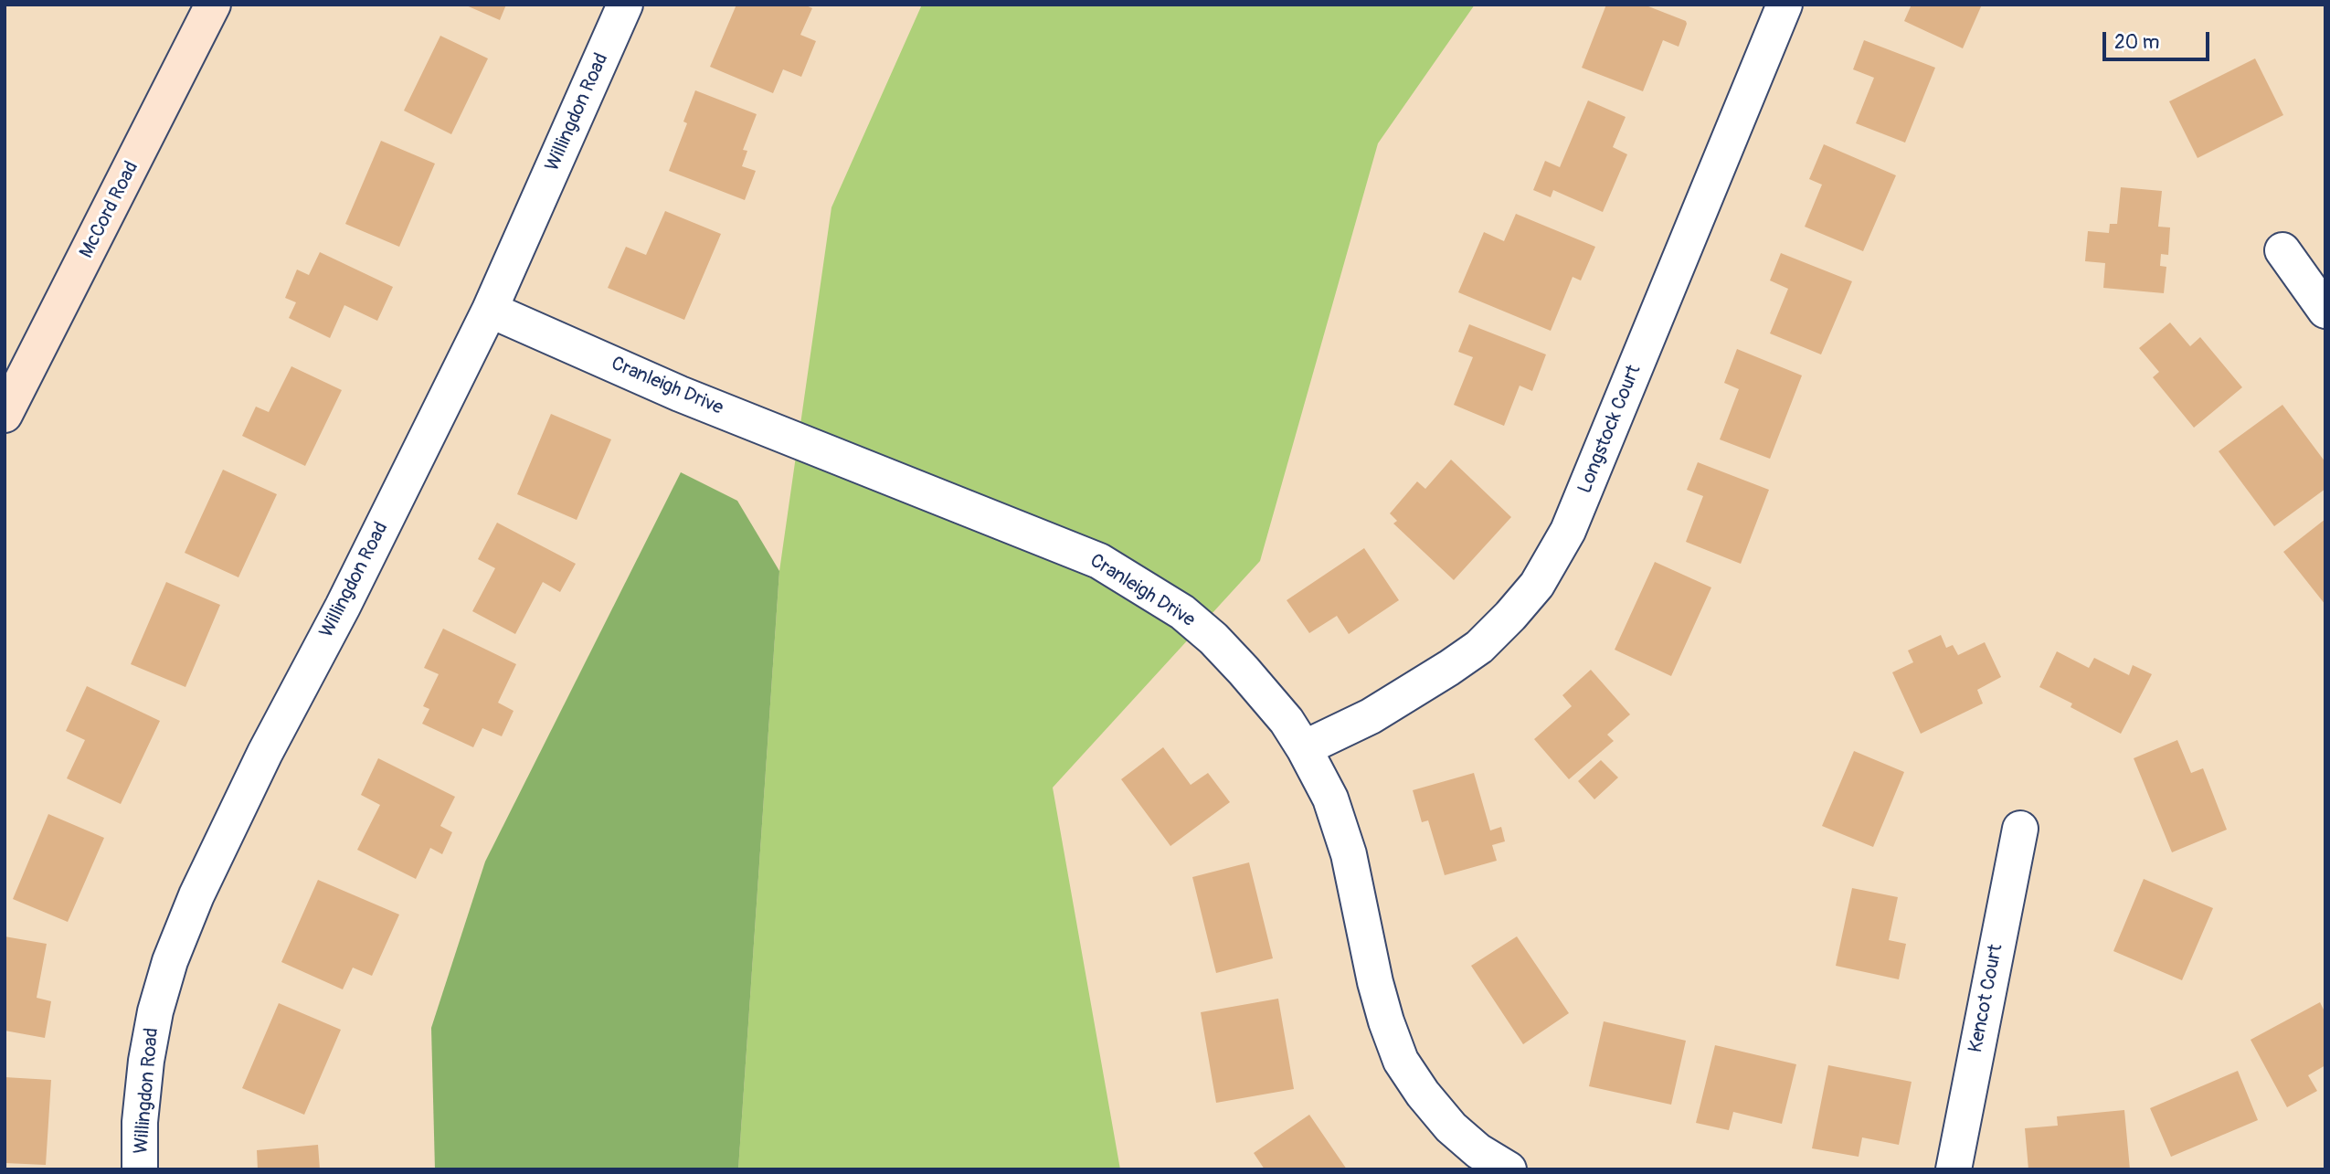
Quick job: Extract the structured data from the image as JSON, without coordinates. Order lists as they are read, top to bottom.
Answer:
{
  "streets": {
    "street": [
      "Willingdon Road",
      "McCord Road",
      "Cranleigh Drive",
      "Longstock Court",
      "Kencot Court"
    ]
  },
  "crossings": [
    ["Willingdon Road", "Cranleigh Drive"],
    ["Cranleigh Drive", "Longstock Court"]
  ],
  "scale_bar": "20 m"
}
